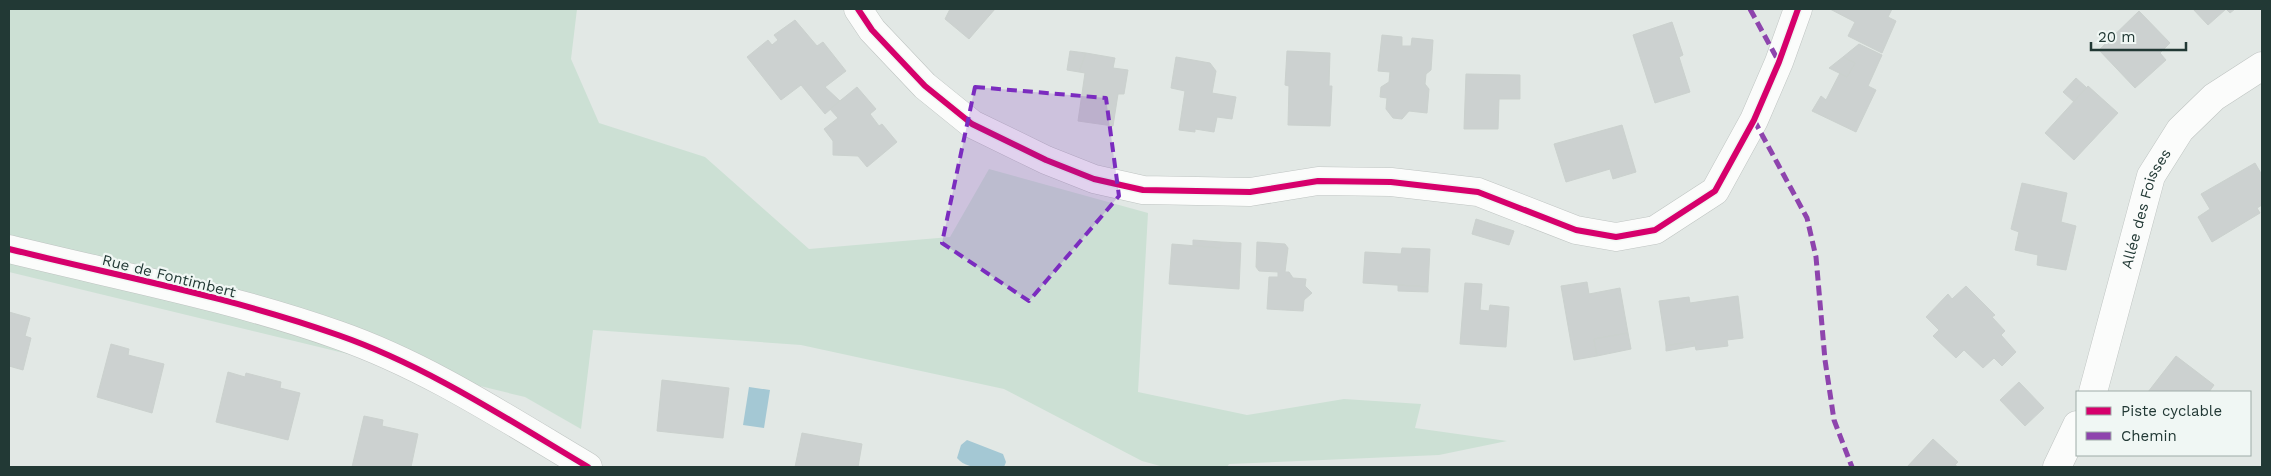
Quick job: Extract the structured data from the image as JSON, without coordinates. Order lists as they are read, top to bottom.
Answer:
{
  "streets": {
    "street": ["Allée des Foisses", "Rue de Fontimbert"]
  },
  "legend": ["Piste cyclable", "Chemin"],
  "scale_bar": "20 m"
}
